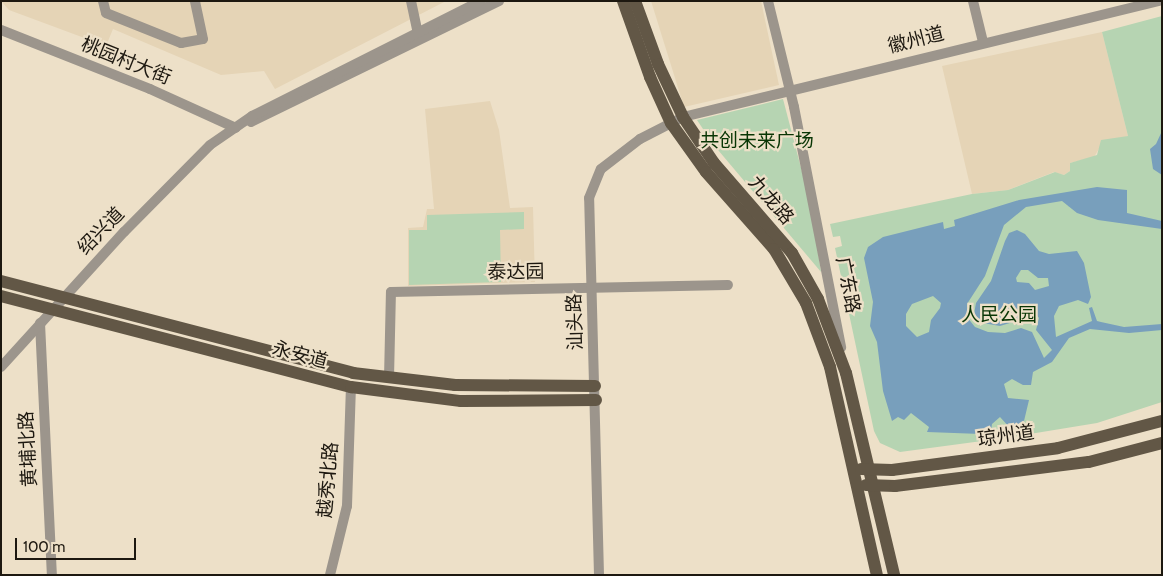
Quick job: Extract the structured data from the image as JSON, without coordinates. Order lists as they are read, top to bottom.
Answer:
{
  "streets": {
    "main road": [
      "九龙路",
      "广东路",
      "永安道",
      "琼州道"
    ],
    "street": [
      "徽州道",
      "桃园村大街",
      "绍兴道",
      "泰达园",
      "汕头路",
      "黄埔北路",
      "越秀北路"
    ]
  },
  "crossings": [
    ["徽州道", "九龙路"],
    ["徽州道", "广东路"],
    ["徽州道", "汕头路"],
    ["桃园村大街", "绍兴道"],
    ["九龙路", "广东路"],
    ["九龙路", "汕头路"],
    ["九龙路", "琼州道"],
    ["绍兴道", "永安道"],
    ["绍兴道", "黄埔北路"],
    ["泰达园", "汕头路"],
    ["泰达园", "永安道"],
    ["广东路", "琼州道"],
    ["汕头路", "永安道"],
    ["永安道", "越秀北路"]
  ],
  "parks": ["共创未来广场", "人民公园"],
  "scale_bar": "100 m"
}
